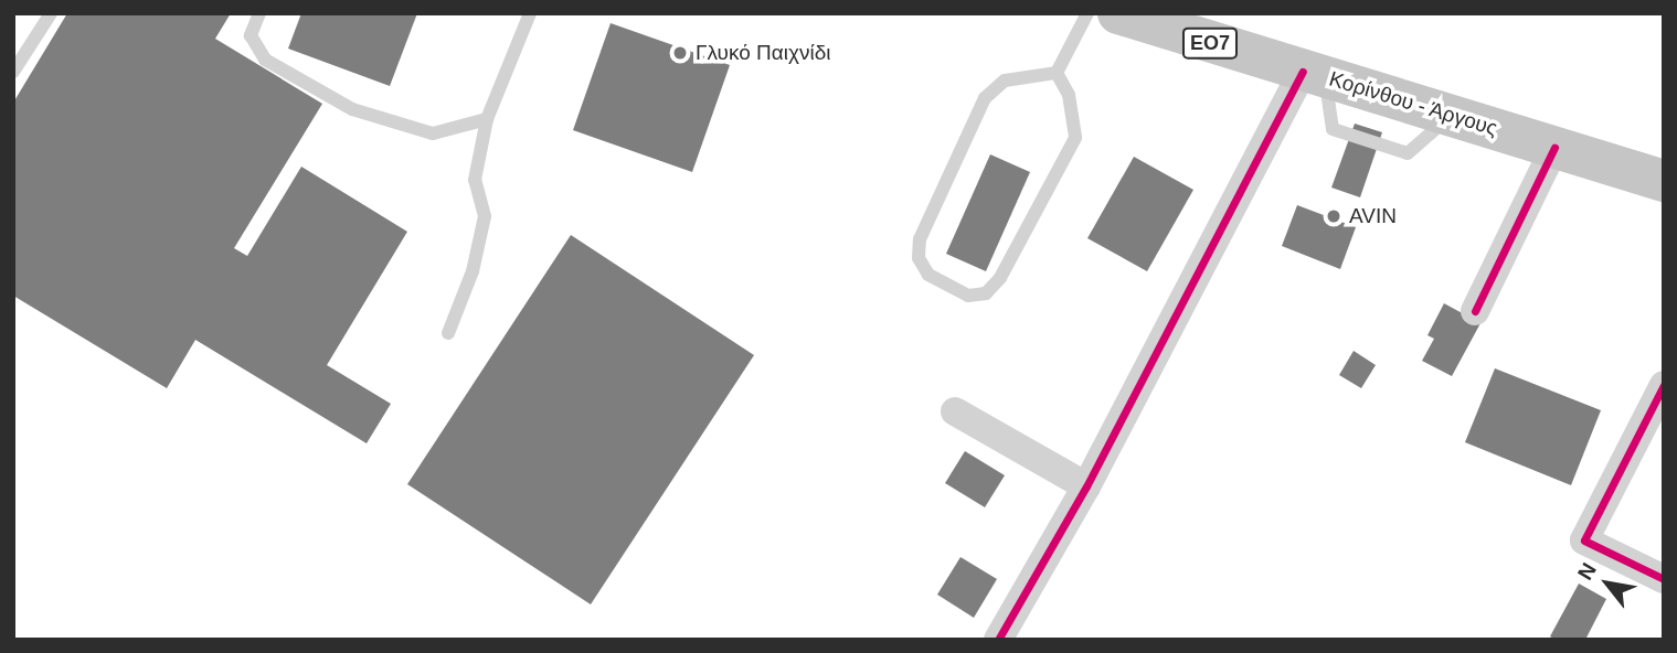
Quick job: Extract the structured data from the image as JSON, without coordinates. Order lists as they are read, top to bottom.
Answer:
{
  "streets": {
    "main road": ["ΕΟ7", "Κορίνθου - Άργους"]
  },
  "places": ["Γλυκό Παιχνίδι", "AVIN"],
  "north": "top left"
}
